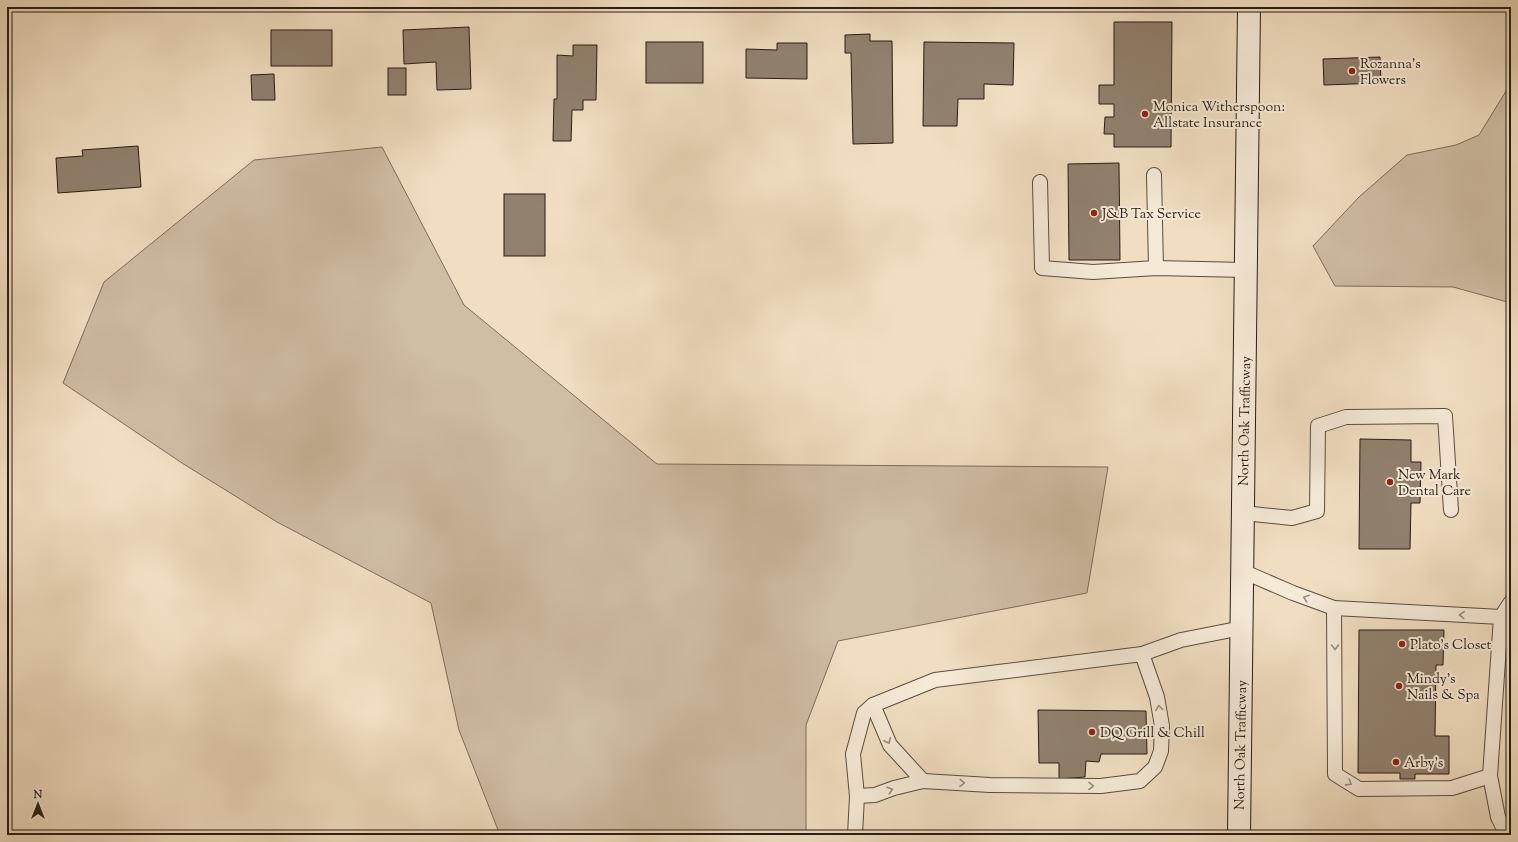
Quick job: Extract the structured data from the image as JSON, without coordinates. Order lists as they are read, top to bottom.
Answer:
{
  "streets": {
    "main road": ["North Oak Trafficway"]
  },
  "places": [
    "Rozanna's Flowers",
    "Monica Witherspoon: Allstate Insurance",
    "J&B Tax Service",
    "New Mark Dental Care",
    "Plato's Closet",
    "Mindy's Nails & Spa",
    "DQ Grill & Chill",
    "Arby's"
  ],
  "north": "top"
}
